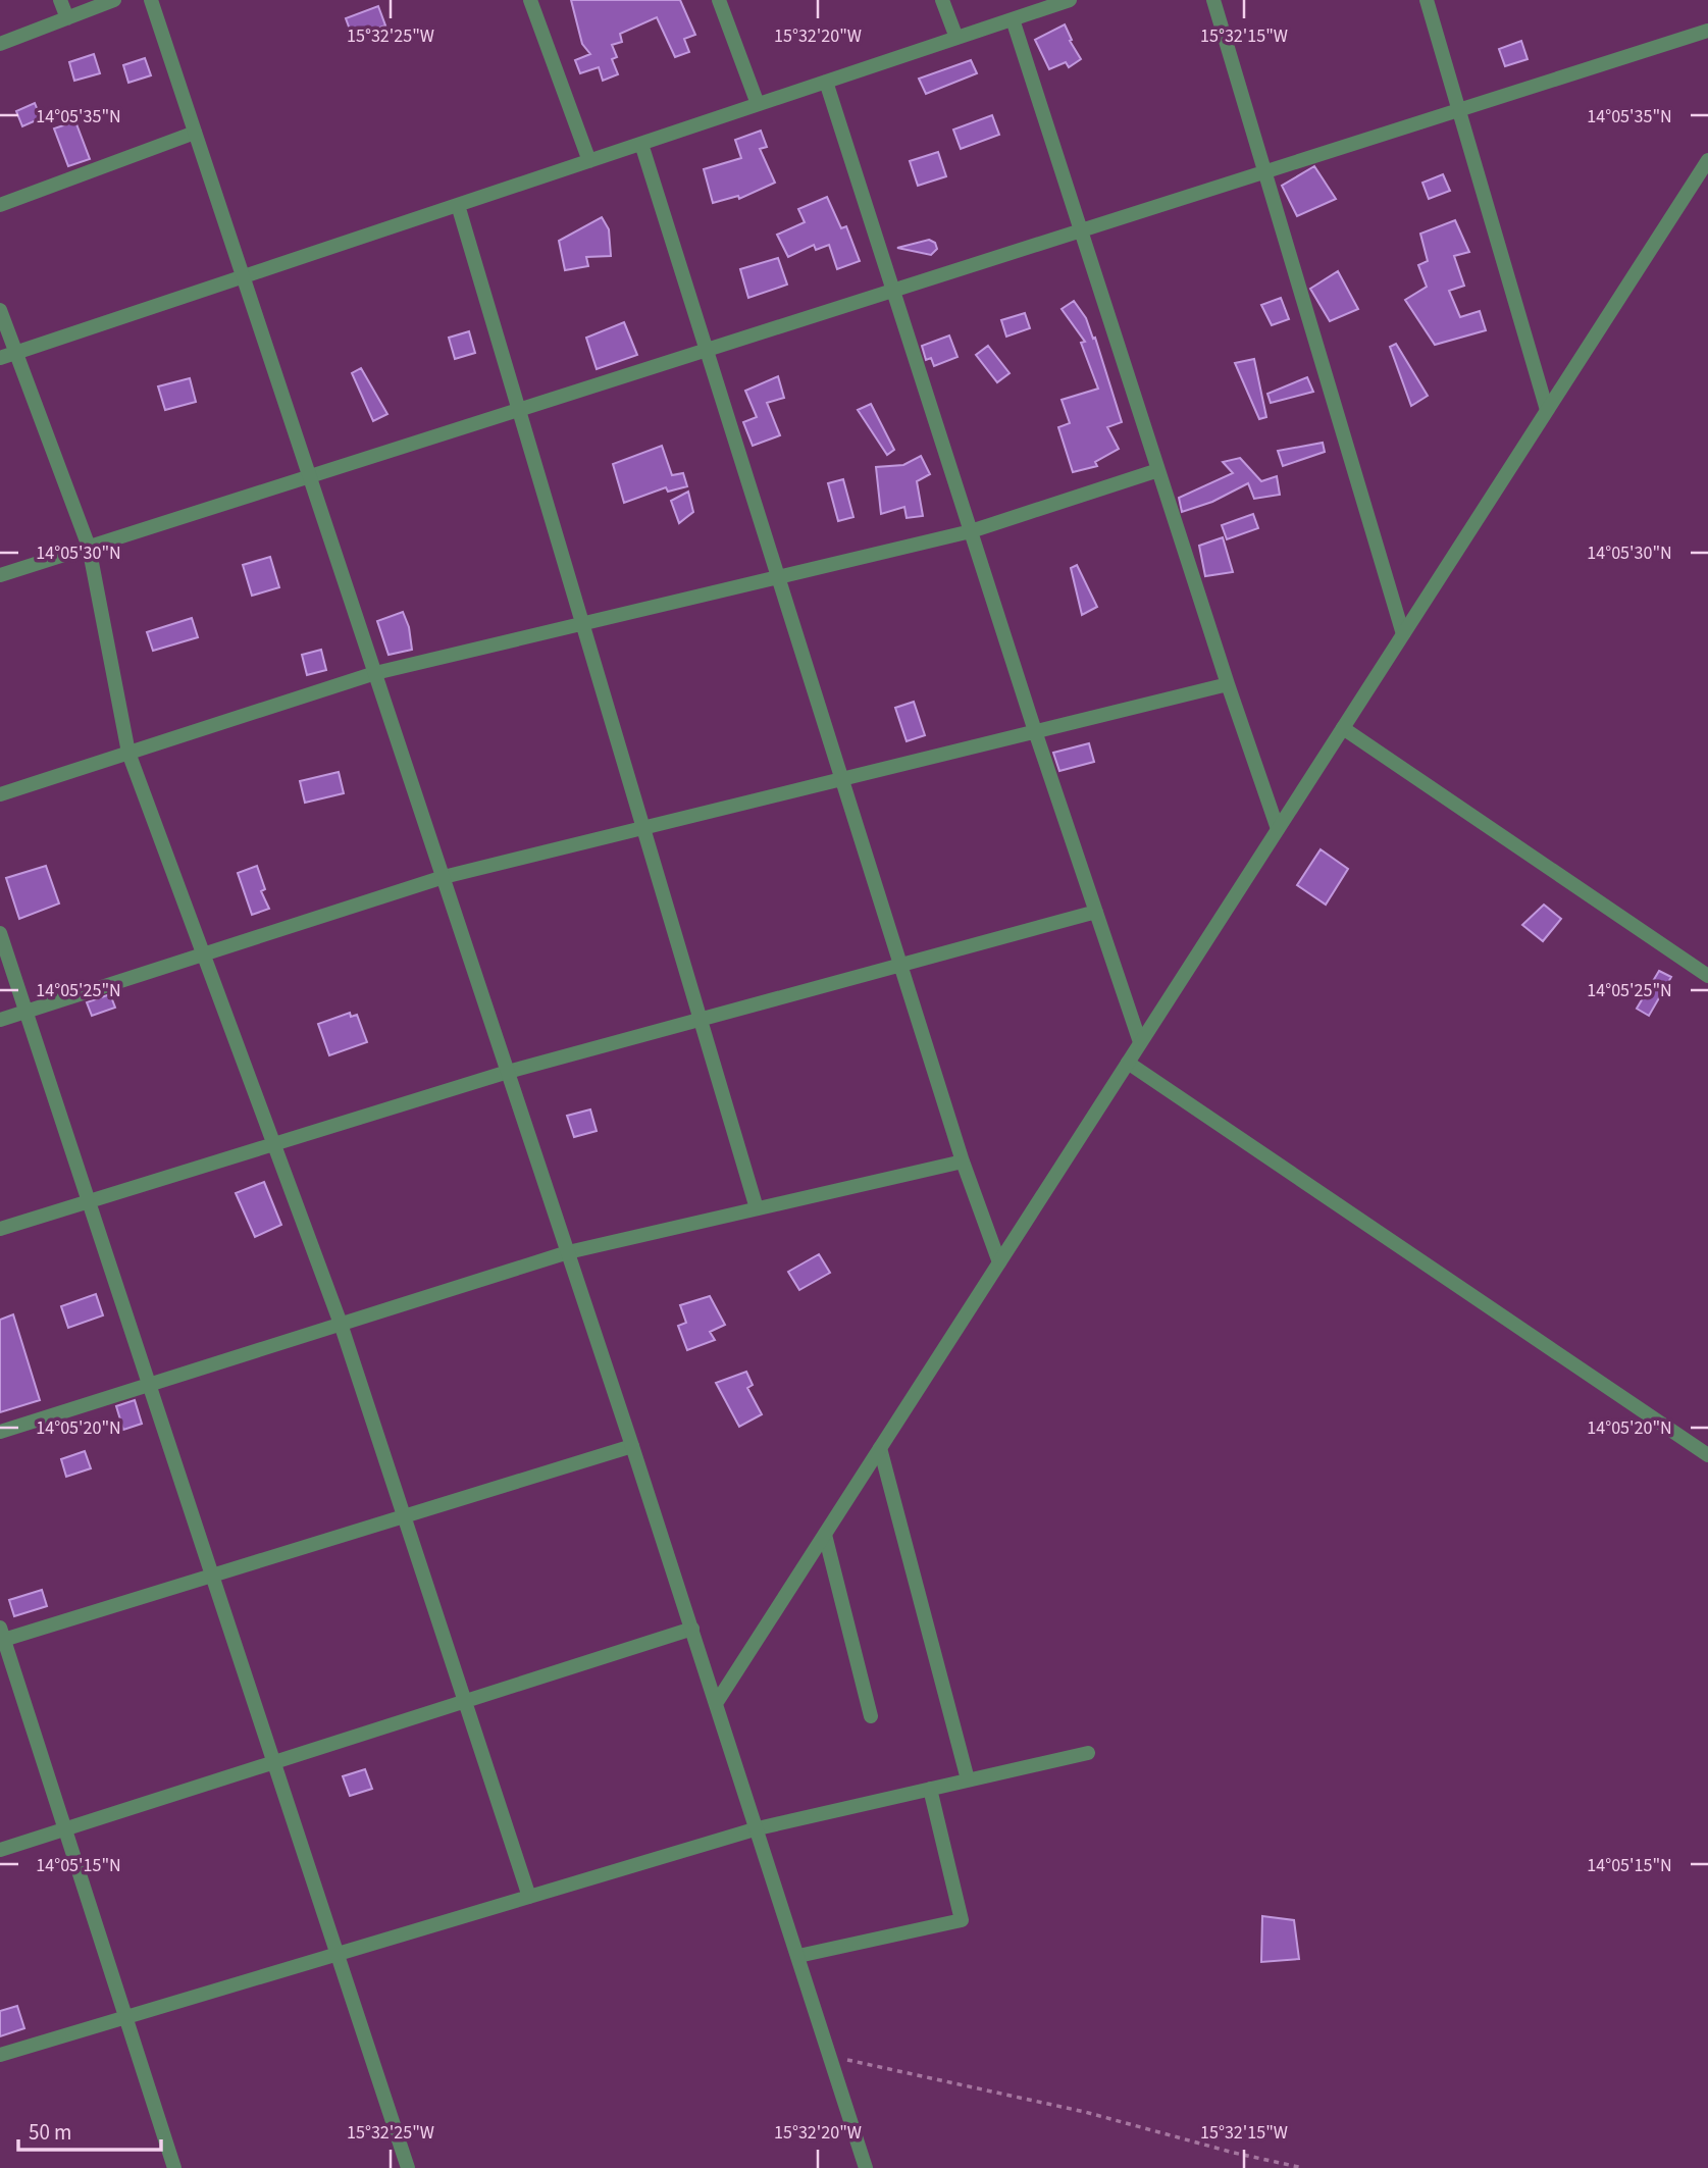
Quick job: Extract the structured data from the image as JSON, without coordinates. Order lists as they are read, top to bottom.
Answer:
{
  "scale_bar": "50 m",
  "coordinates": [
    "15°32'25\"W",
    "15°32'20\"W",
    "15°32'15\"W",
    "14°05'35\"N",
    "14°05'30\"N",
    "14°05'25\"N",
    "14°05'20\"N",
    "14°05'15\"N"
  ]
}
